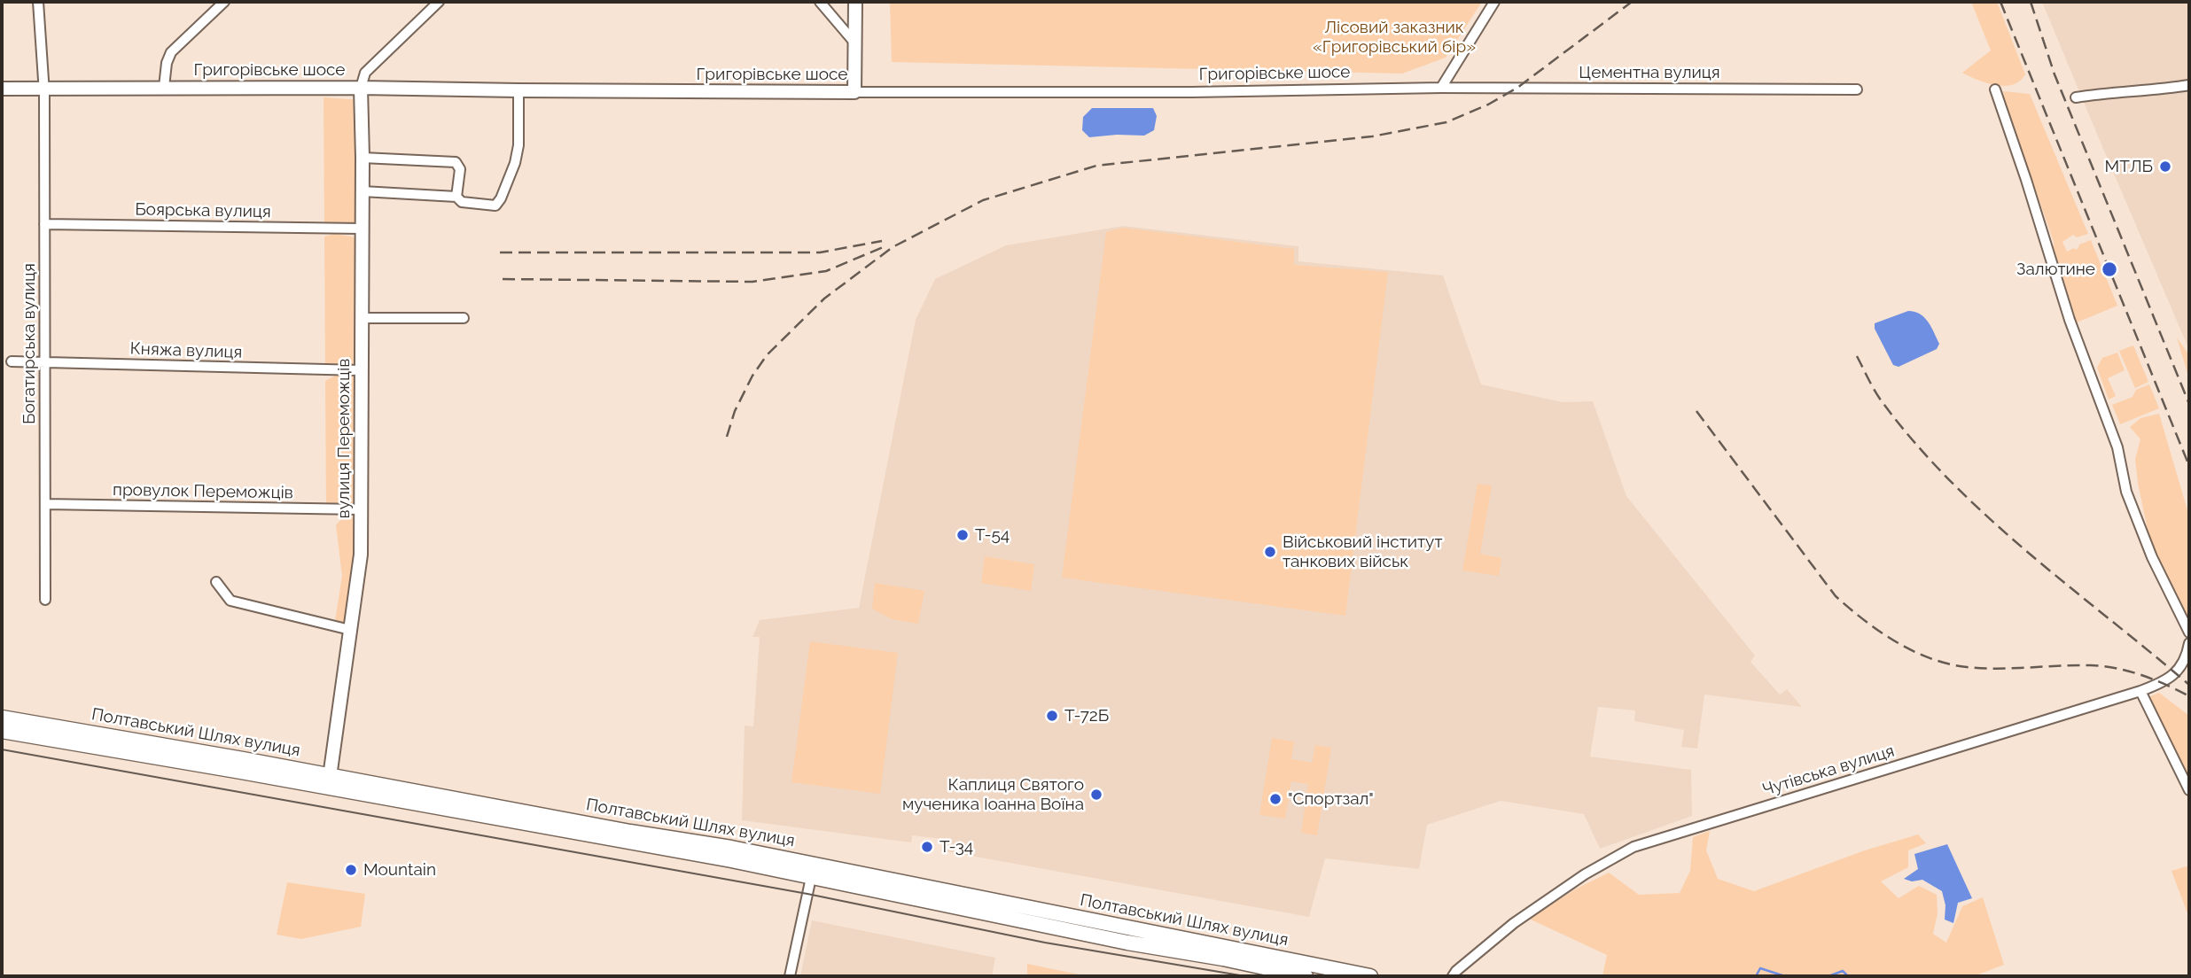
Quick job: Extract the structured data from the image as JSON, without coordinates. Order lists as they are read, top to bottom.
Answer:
{
  "streets": {
    "main road": ["Полтавський Шлях вулиця"],
    "street": [
      "Григорівське шосе",
      "Цементна вулиця",
      "Боярська вулиця",
      "Богатирська вулиця",
      "Княжа вулиця",
      "вулиця Переможців",
      "провулок Переможців",
      "Чутівська вулиця"
    ]
  },
  "crossings": [
    ["Григорівське шосе", "Цементна вулиця"],
    ["Григорівське шосе", "Богатирська вулиця"],
    ["Григорівське шосе", "вулиця Переможців"],
    ["Боярська вулиця", "Богатирська вулиця"],
    ["Боярська вулиця", "вулиця Переможців"],
    ["Богатирська вулиця", "Княжа вулиця"],
    ["Богатирська вулиця", "провулок Переможців"],
    ["Княжа вулиця", "вулиця Переможців"],
    ["вулиця Переможців", "провулок Переможців"],
    ["вулиця Переможців", "Полтавський Шлях вулиця"]
  ],
  "parks": ["Лісовий заказник «Григорівський бір»"],
  "places": [
    "МТЛБ",
    "Залютине",
    "Т-54",
    "Військовий інститут танкових військ",
    "Т-72Б",
    "Каплиця Святого мученика Іоанна Воїна",
    "\"Спортзал\"",
    "T-34",
    "Mountain"
  ]
}
